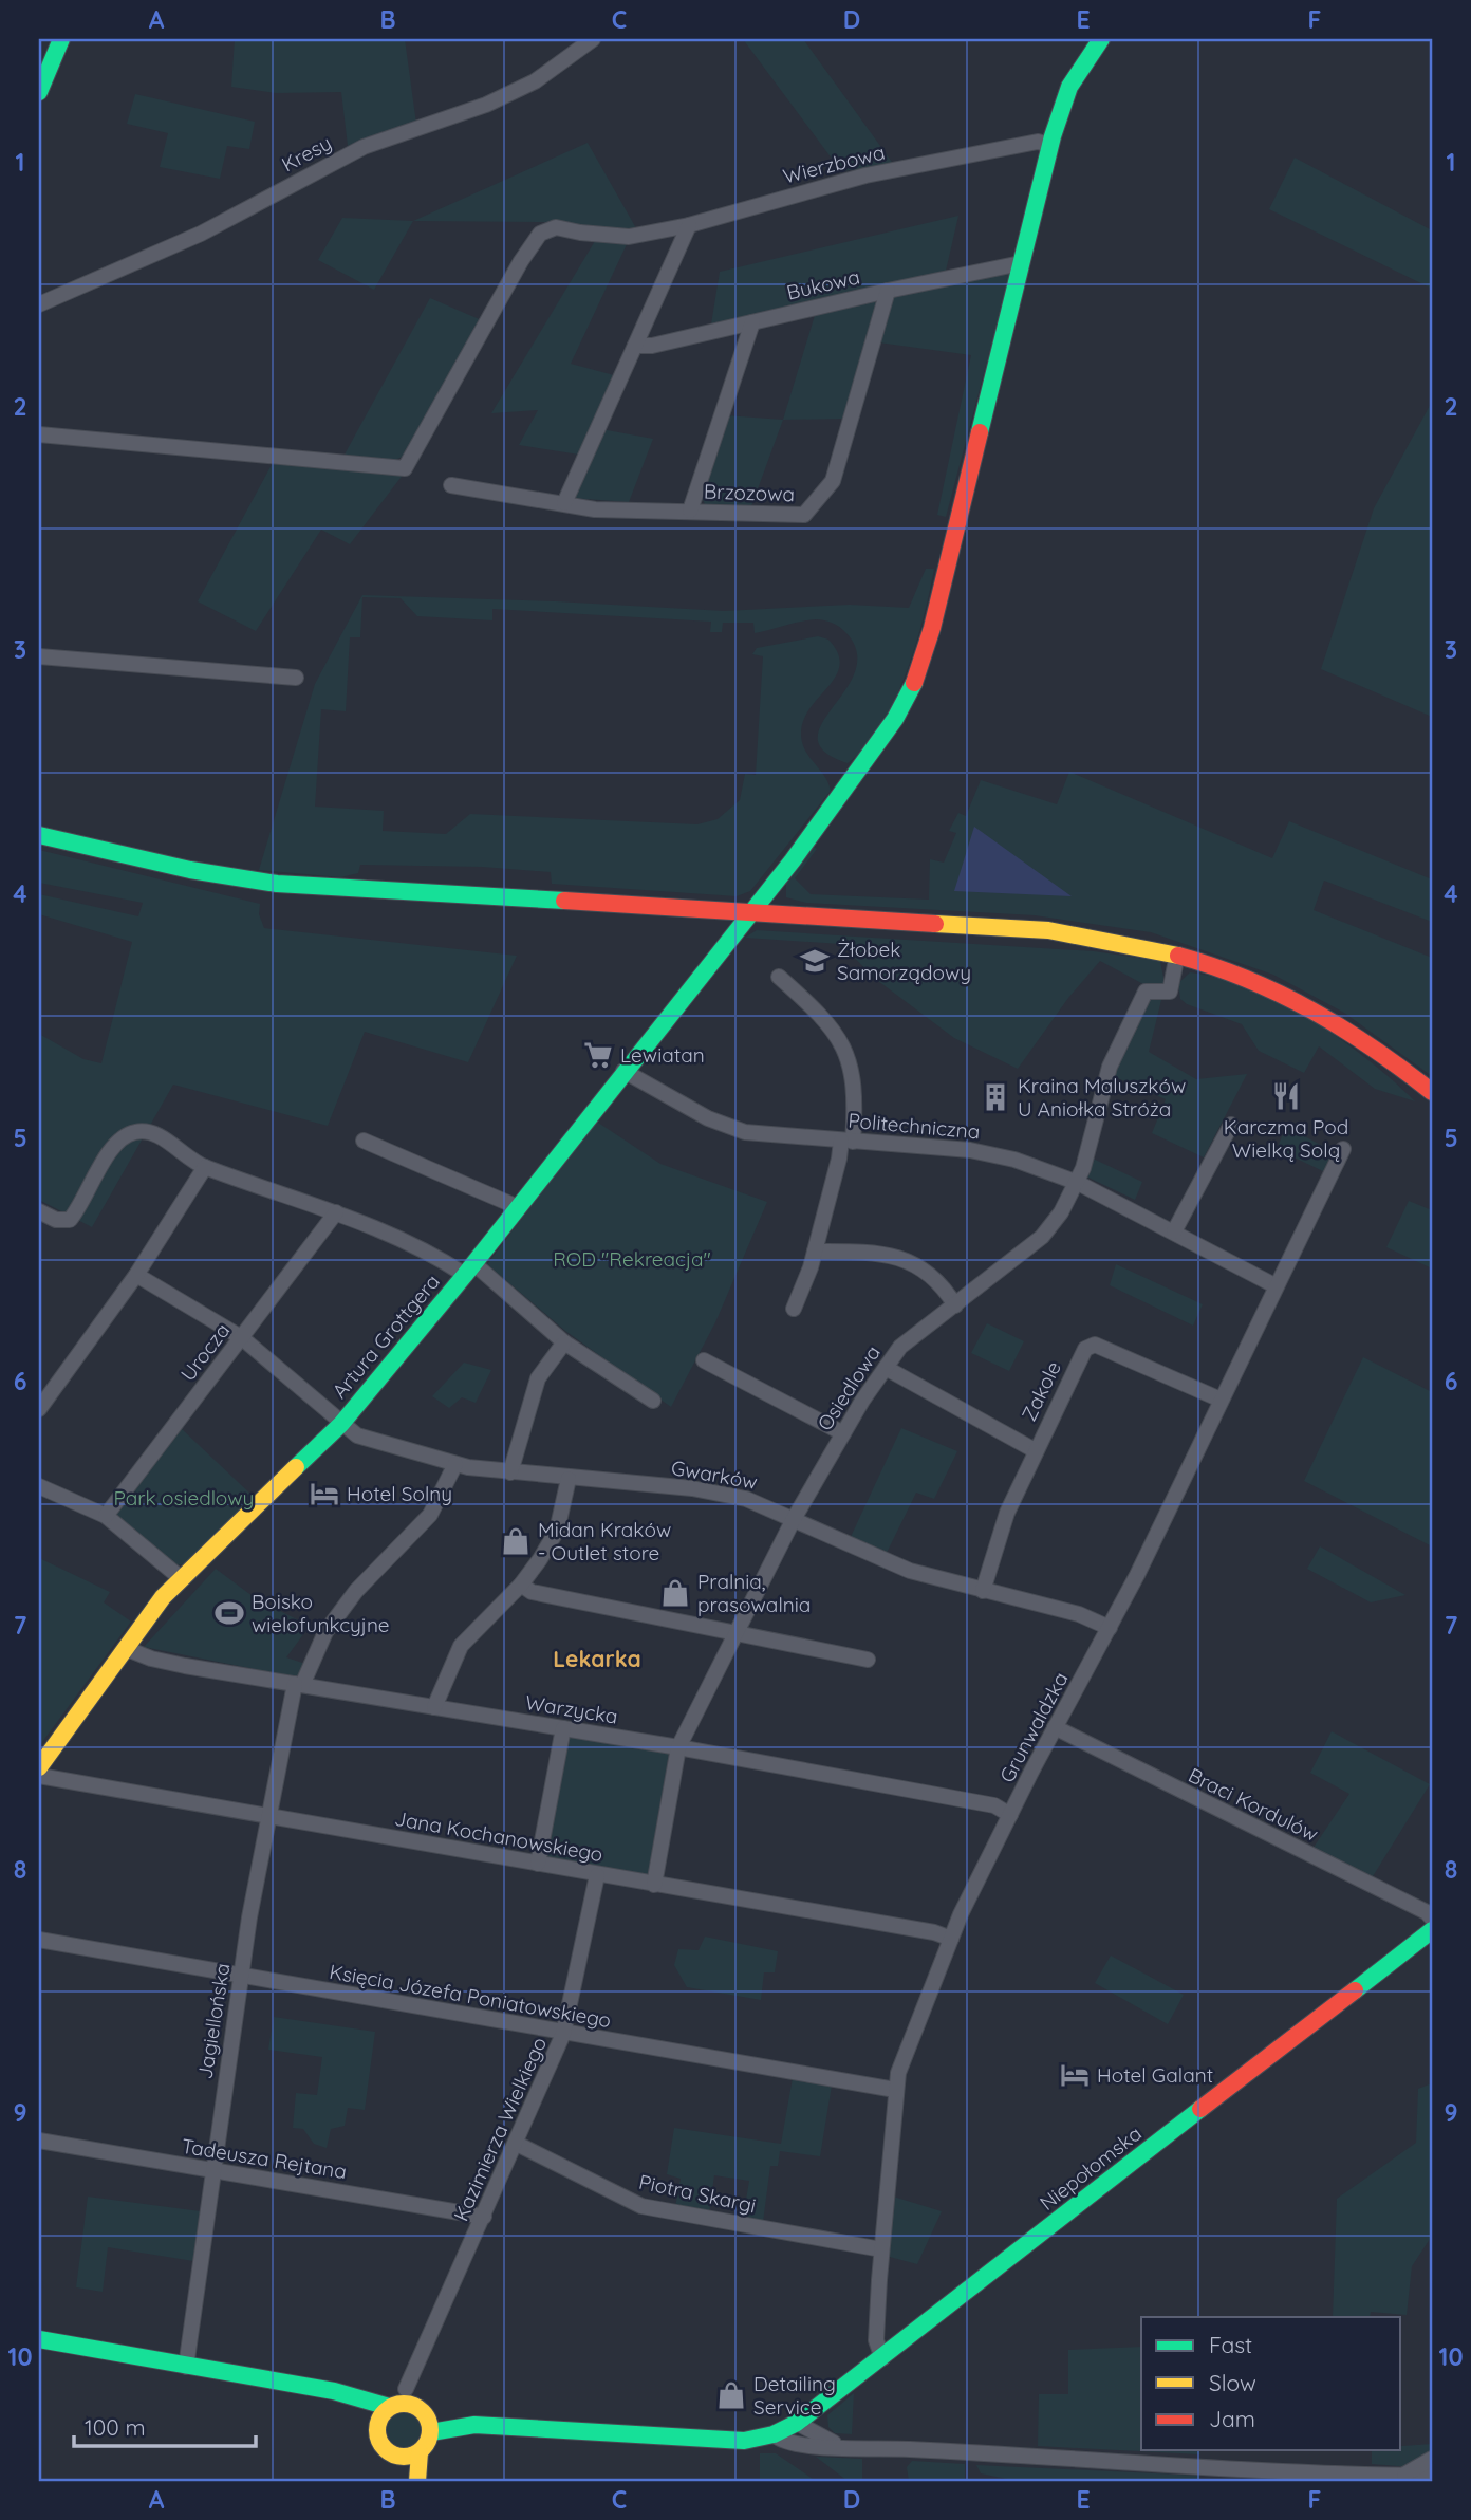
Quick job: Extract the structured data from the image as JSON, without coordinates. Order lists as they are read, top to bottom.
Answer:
{
  "streets": {
    "main road": ["Artura Grottgera", "Niepołomska"],
    "street": [
      "Kresy",
      "Wierzbowa",
      "Bukowa",
      "Brzozowa",
      "Politechniczna",
      "Urocza",
      "Osiedlowa",
      "Zakole",
      "Gwarków",
      "Warzycka",
      "Grunwaldzka",
      "Braci Kordulów",
      "Jana Kochanowskiego",
      "Księcia Józefa Poniatowskiego",
      "Jagiellońska",
      "Kazimierza Wielkiego",
      "Tadeusza Rejtana",
      "Piotra Skargi"
    ]
  },
  "crossings": [
    ["Wierzbowa", "Artura Grottgera"],
    ["Bukowa", "Brzozowa"],
    ["Bukowa", "Artura Grottgera"],
    ["Politechniczna", "Artura Grottgera"],
    ["Politechniczna", "Osiedlowa"],
    ["Politechniczna", "Grunwaldzka"],
    ["Artura Grottgera", "Gwarków"],
    ["Artura Grottgera", "Warzycka"],
    ["Urocza", "Gwarków"],
    ["Osiedlowa", "Gwarków"],
    ["Osiedlowa", "Warzycka"],
    ["Osiedlowa", "Jana Kochanowskiego"],
    ["Zakole", "Gwarków"],
    ["Zakole", "Grunwaldzka"],
    ["Gwarków", "Grunwaldzka"],
    ["Gwarków", "Jagiellońska"],
    ["Warzycka", "Grunwaldzka"],
    ["Warzycka", "Jagiellońska"],
    ["Grunwaldzka", "Braci Kordulów"],
    ["Grunwaldzka", "Jana Kochanowskiego"],
    ["Grunwaldzka", "Księcia Józefa Poniatowskiego"],
    ["Grunwaldzka", "Niepołomska"],
    ["Grunwaldzka", "Piotra Skargi"],
    ["Jana Kochanowskiego", "Jagiellońska"],
    ["Jana Kochanowskiego", "Kazimierza Wielkiego"],
    ["Księcia Józefa Poniatowskiego", "Jagiellońska"],
    ["Księcia Józefa Poniatowskiego", "Kazimierza Wielkiego"],
    ["Jagiellońska", "Tadeusza Rejtana"],
    ["Kazimierza Wielkiego", "Tadeusza Rejtana"],
    ["Kazimierza Wielkiego", "Piotra Skargi"]
  ],
  "districts": ["Lekarka"],
  "parks": ["ROD \"Rekreacja\"", "Park osiedlowy"],
  "places": {
    "school or university": ["Żłobek Samorządowy"],
    "supermarket": ["Lewiatan"],
    "restaurant": ["Karczma Pod Wielką Solą"],
    "building": ["Kraina Maluszków U Aniołka Stróża"],
    "hotel": ["Hotel Solny", "Hotel Galant"],
    "shop": ["Midan Kraków - Outlet store", "Pralnia, prasowalnia", "Detailing Service"],
    "sports": ["Boisko wielofunkcyjne"]
  },
  "legend": ["Fast", "Slow", "Jam"],
  "scale_bar": "100 m",
  "grid": {
    "columns": [
      "A",
      "B",
      "C",
      "D",
      "E",
      "F"
    ],
    "rows": [
      "1",
      "2",
      "3",
      "4",
      "5",
      "6",
      "7",
      "8",
      "9",
      "10"
    ]
  }
}
